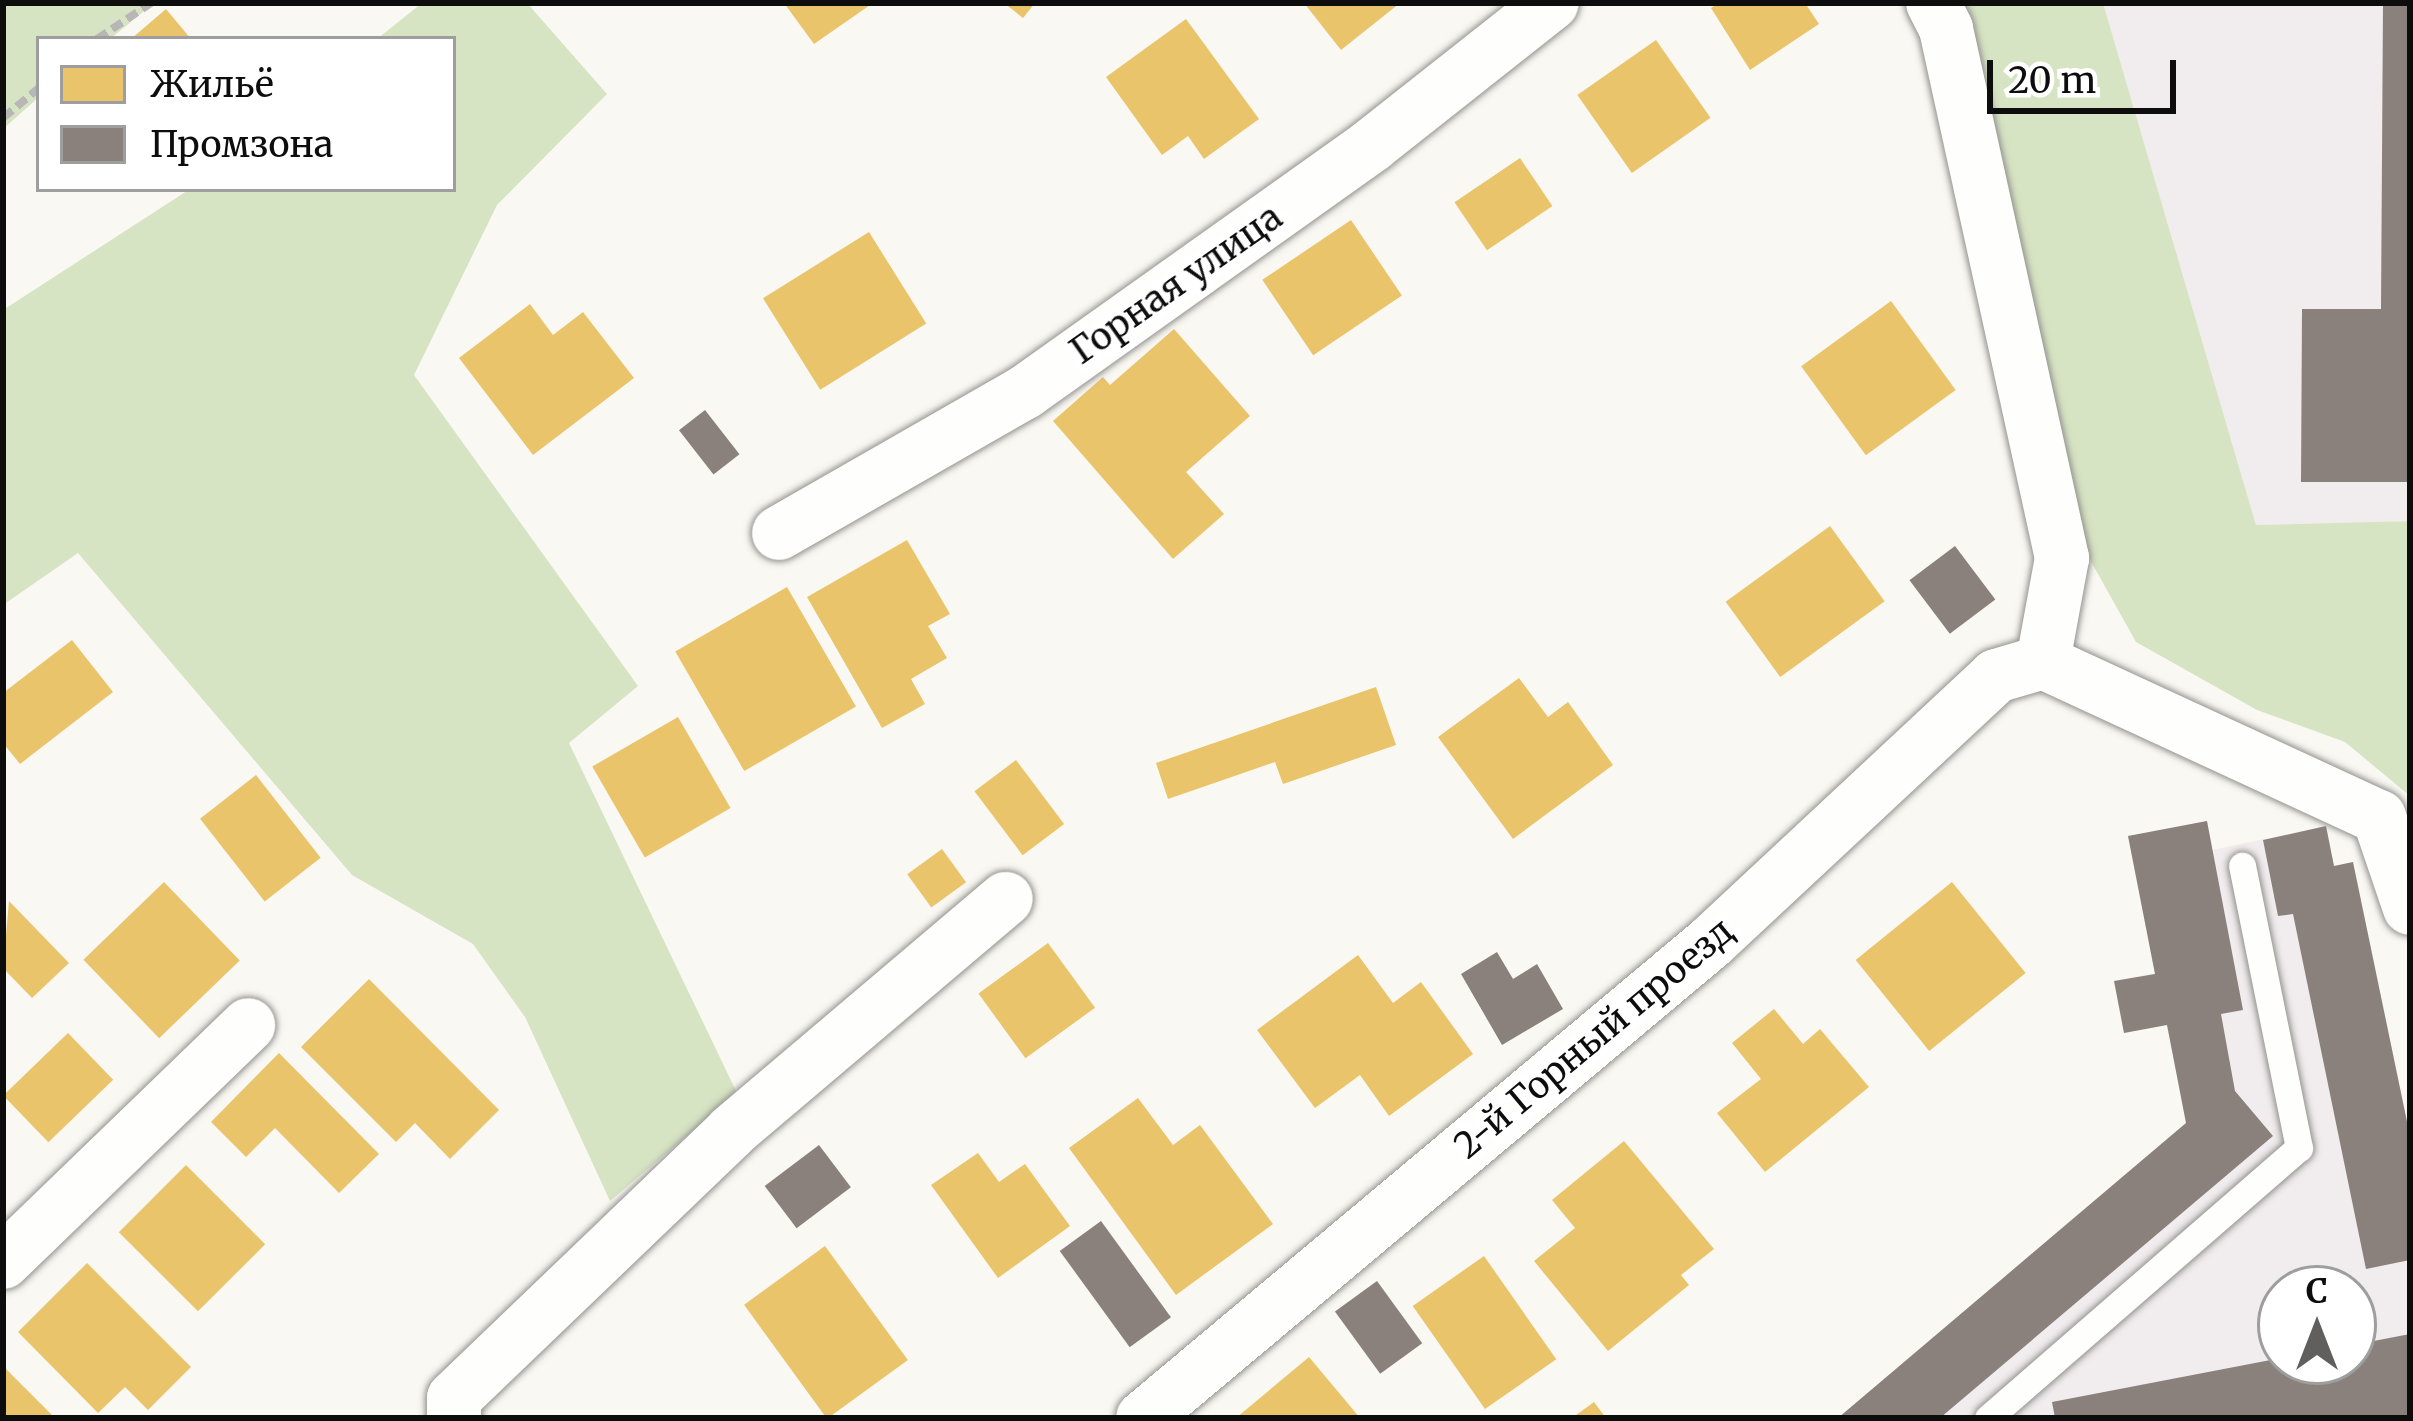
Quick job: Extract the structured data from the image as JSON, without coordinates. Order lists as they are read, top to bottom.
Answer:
{
  "streets": {
    "street": ["Горная улица", "2-й Горный проезд"]
  },
  "legend": ["Жильё", "Промзона"],
  "scale_bar": "20 m",
  "north": "top"
}
